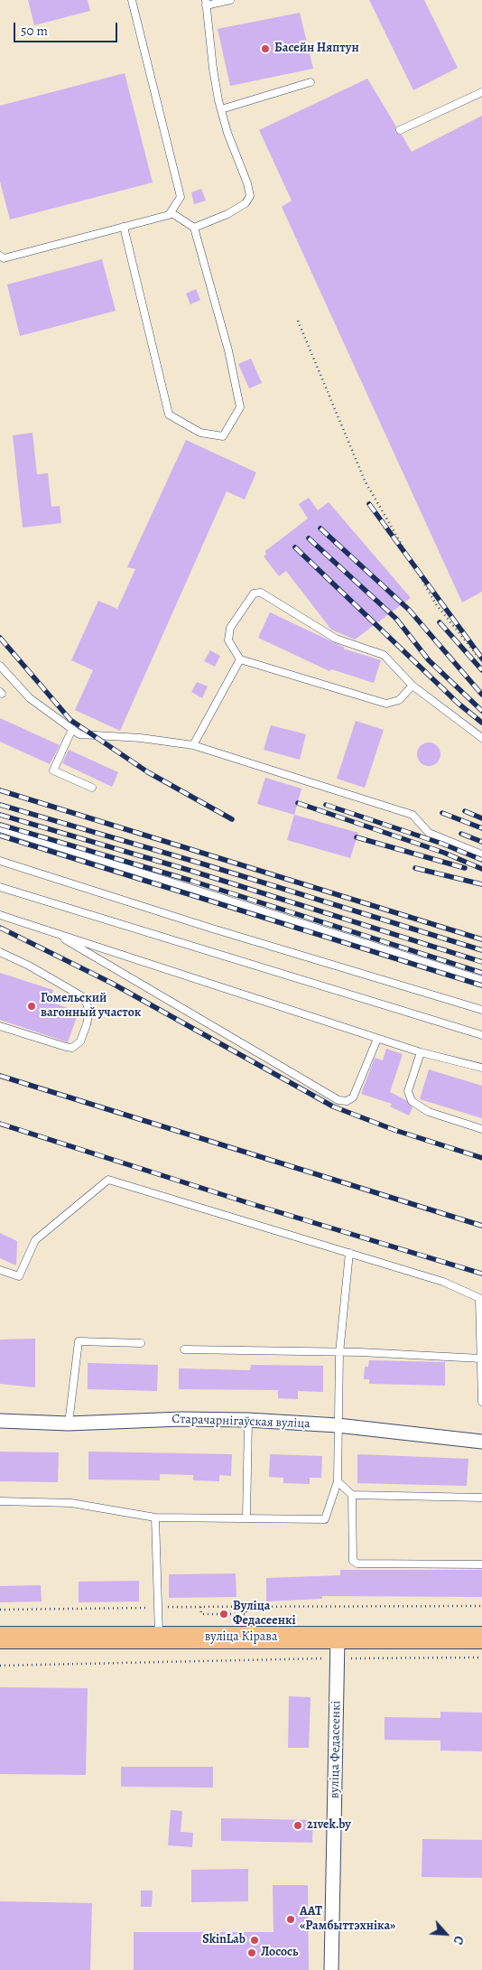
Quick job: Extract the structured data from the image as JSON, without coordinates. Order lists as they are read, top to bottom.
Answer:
{
  "streets": {
    "main road": ["вуліца Кірава"],
    "street": ["Старачарнігаўская вуліца", "вуліца Федасеенкі"]
  },
  "crossings": [
    ["вуліца Кірава", "вуліца Федасеенкі"]
  ],
  "places": [
    "Басейн Няптун",
    "Гомельский вагонный участок",
    "Вуліца Федасеенкі",
    "21vek.by",
    "ААТ «Рамбыттэхніка»",
    "SkinLab",
    "Лосось"
  ],
  "scale_bar": "50 m",
  "north": "bottom right"
}
